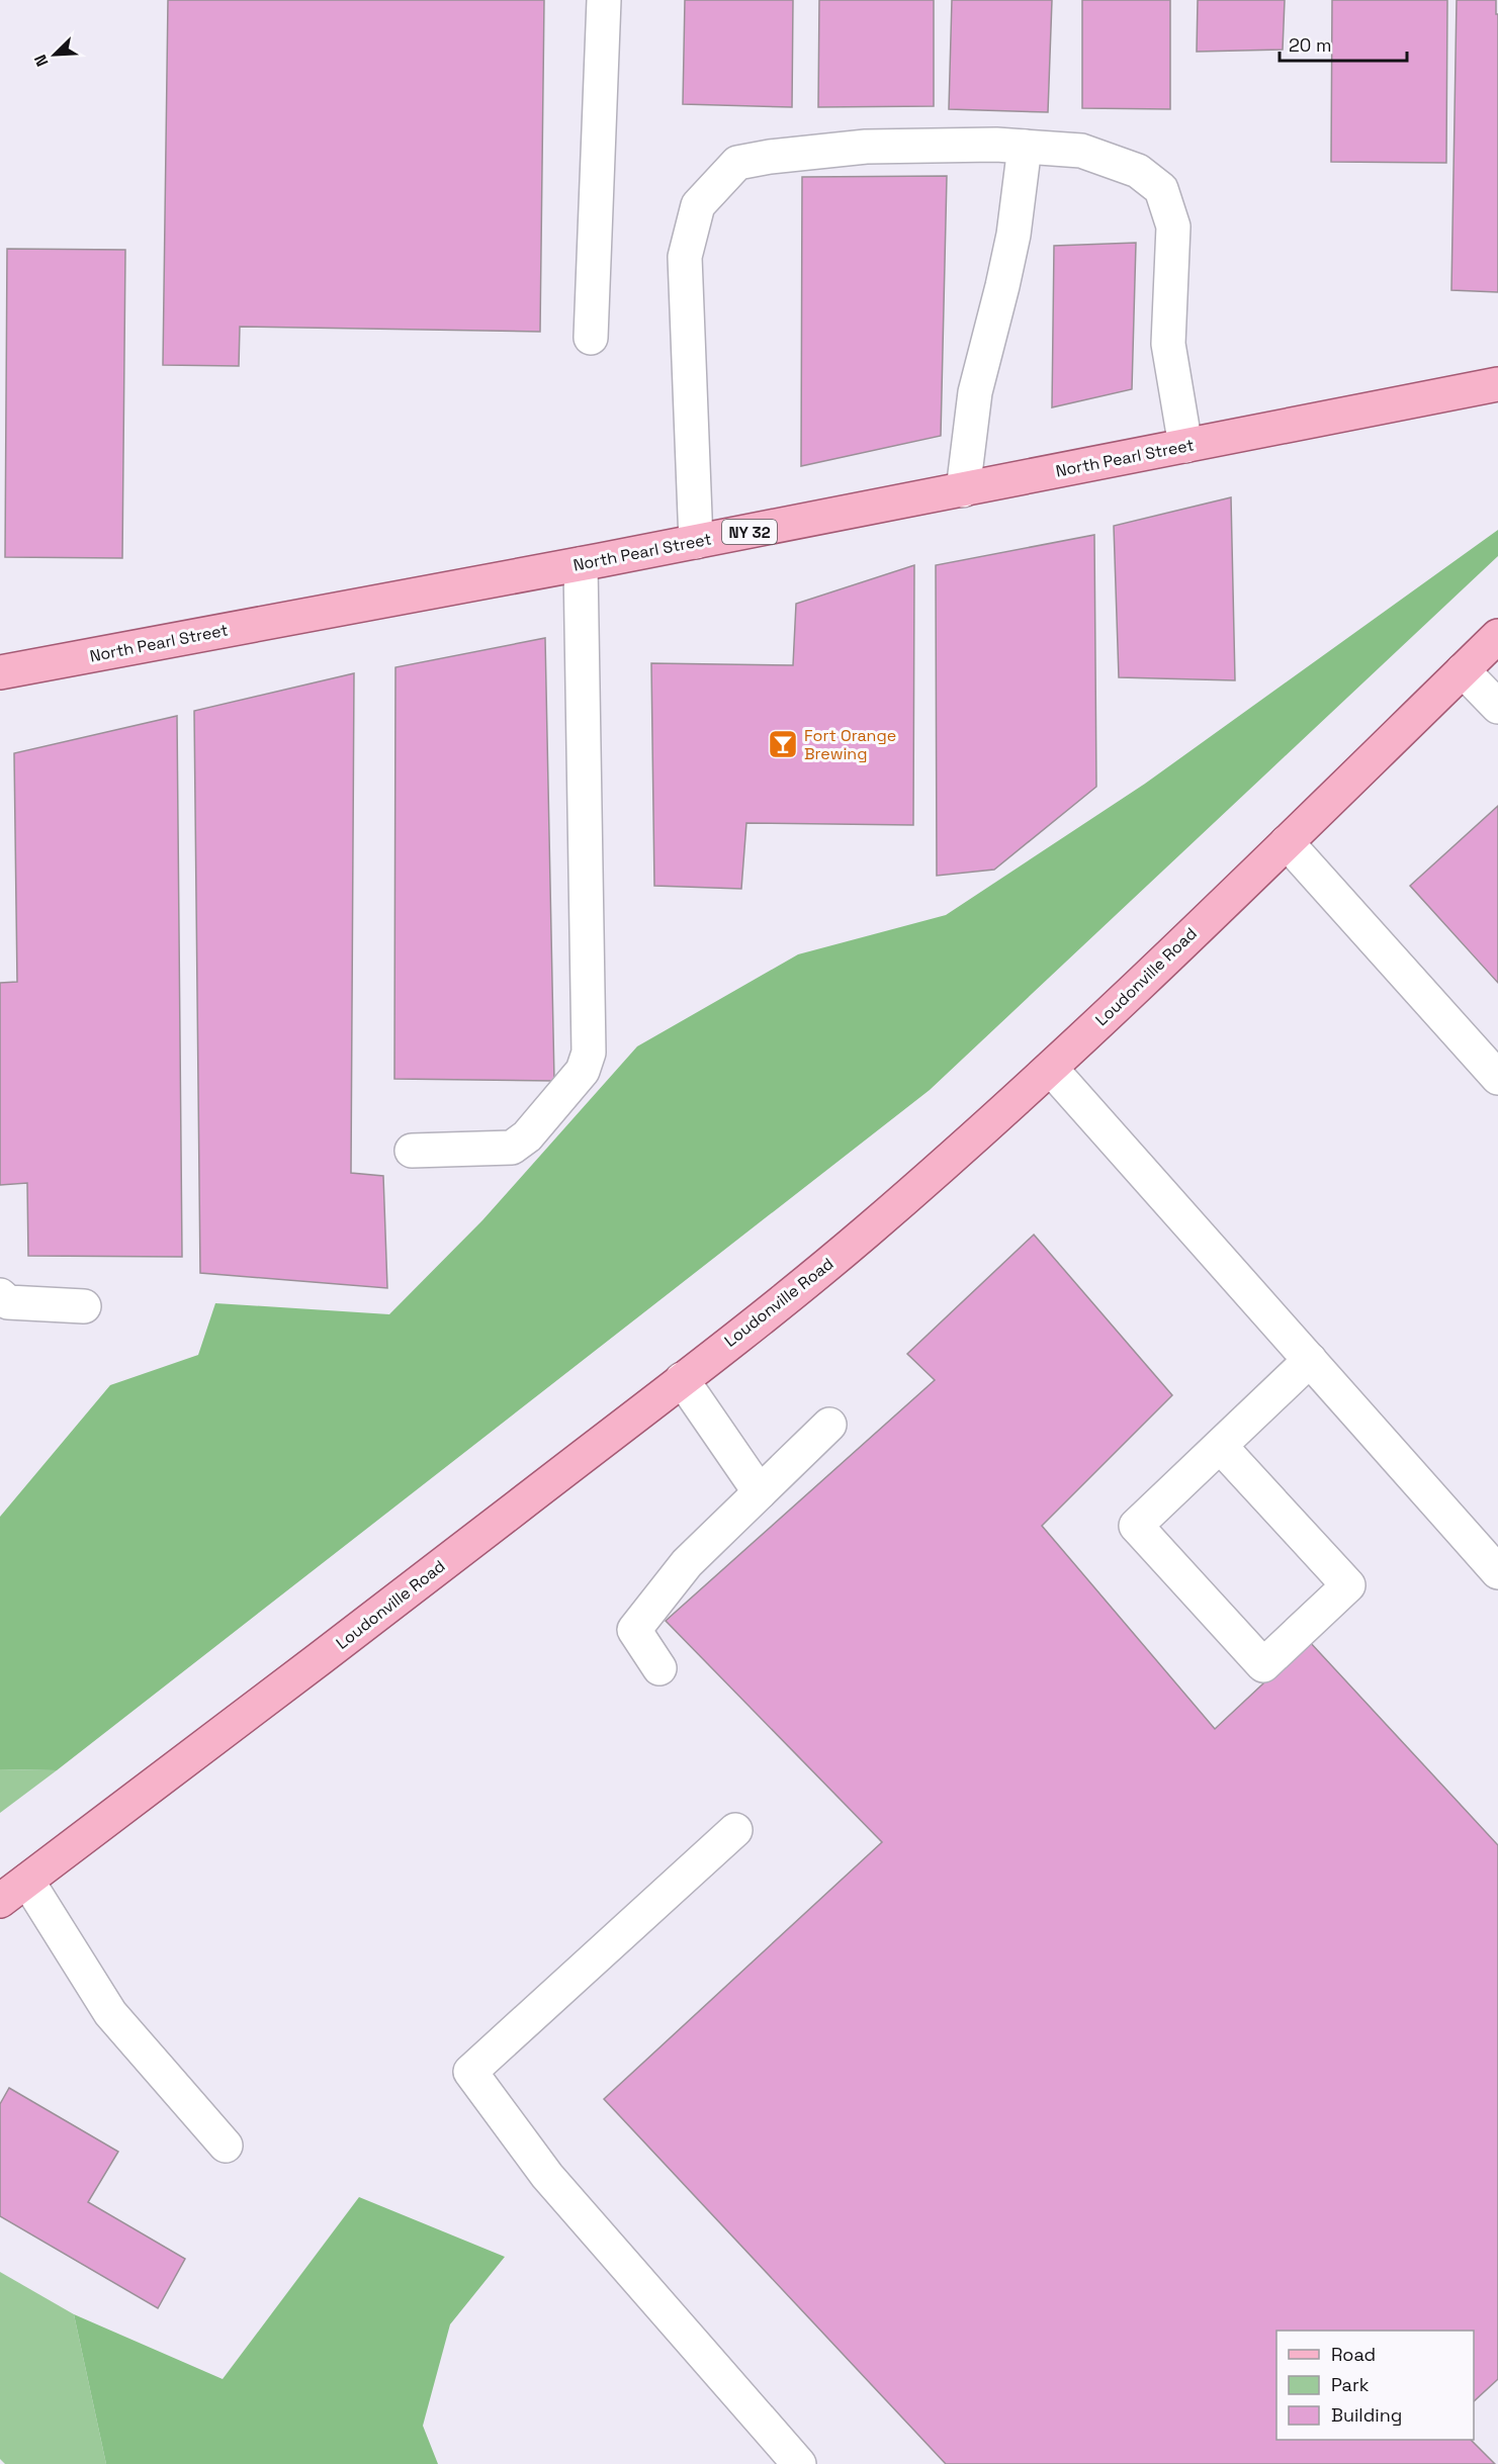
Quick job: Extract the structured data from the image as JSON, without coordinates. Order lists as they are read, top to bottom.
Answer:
{
  "streets": {
    "main road": ["North Pearl Street", "NY 32", "Loudonville Road"]
  },
  "places": {
    "bar": ["Fort Orange Brewing"]
  },
  "legend": ["Road", "Park", "Building"],
  "scale_bar": "20 m",
  "north": "bottom left"
}
